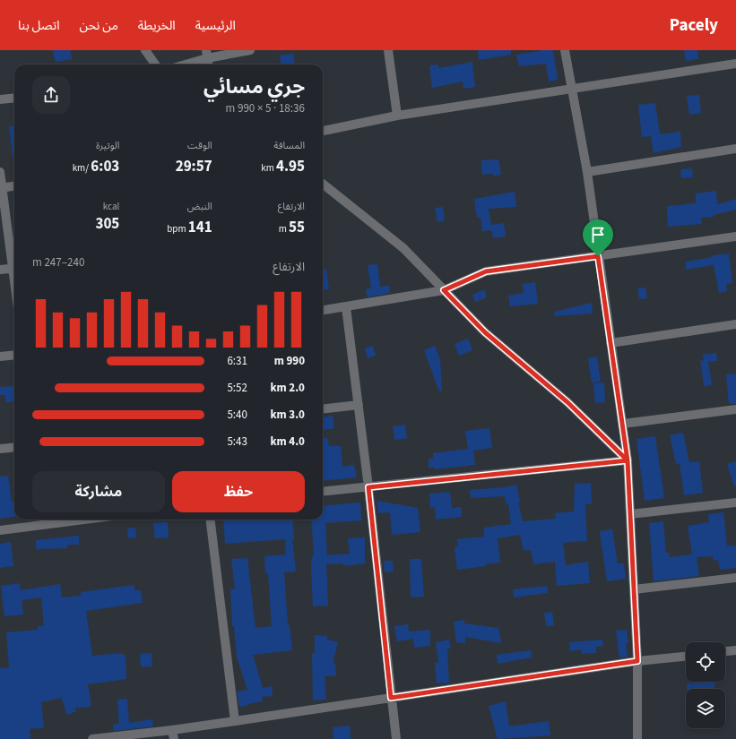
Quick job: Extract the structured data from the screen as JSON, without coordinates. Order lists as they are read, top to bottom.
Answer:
{
  "page": {
    "header": "Pacely",
    "nav": [
      "الرئيسية",
      "الخريطة",
      "من نحن",
      "اتصل بنا"
    ],
    "heading": ["جري مسائي", "18:36 · 5 × 990 m"],
    "stats": [
      ["المسافة", "4.95 km"],
      ["الوقت", "29:57"],
      ["الوتيرة", "6:03 /km"],
      ["الارتفاع", "55 m"],
      ["النبض", "141 bpm"],
      ["kcal", "305"]
    ],
    "chart": ["الارتفاع", "240–247 m"],
    "list": [
      {
        "name": "990 m",
        "note": "6:31"
      },
      {
        "name": "2.0 km",
        "note": "5:52"
      },
      {
        "name": "3.0 km",
        "note": "5:40"
      },
      {
        "name": "4.0 km",
        "note": "5:43"
      }
    ],
    "buttons": ["حفظ", "مشاركة"]
  }
}
